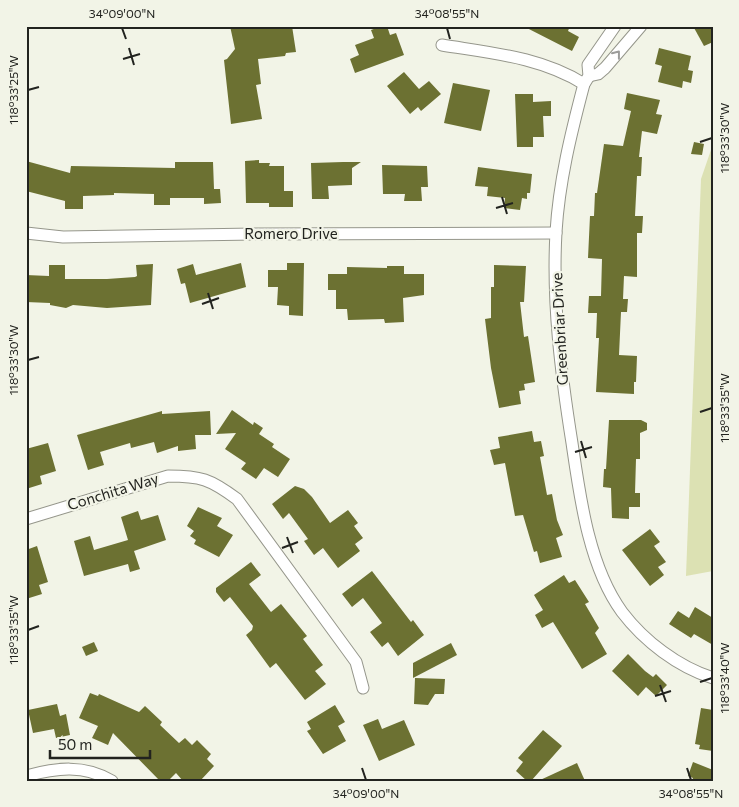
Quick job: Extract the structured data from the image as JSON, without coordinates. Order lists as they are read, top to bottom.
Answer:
{
  "streets": {
    "street": ["Romero Drive", "Greenbriar Drive", "Conchita Way"]
  },
  "crossings": [
    ["Romero Drive", "Greenbriar Drive"]
  ],
  "scale_bar": "50 m",
  "coordinates": [
    "34°09'00\"N",
    "34°08'55\"N",
    "118°33'25\"W",
    "118°33'30\"W",
    "118°33'35\"W",
    "118°33'40\"W"
  ]
}
